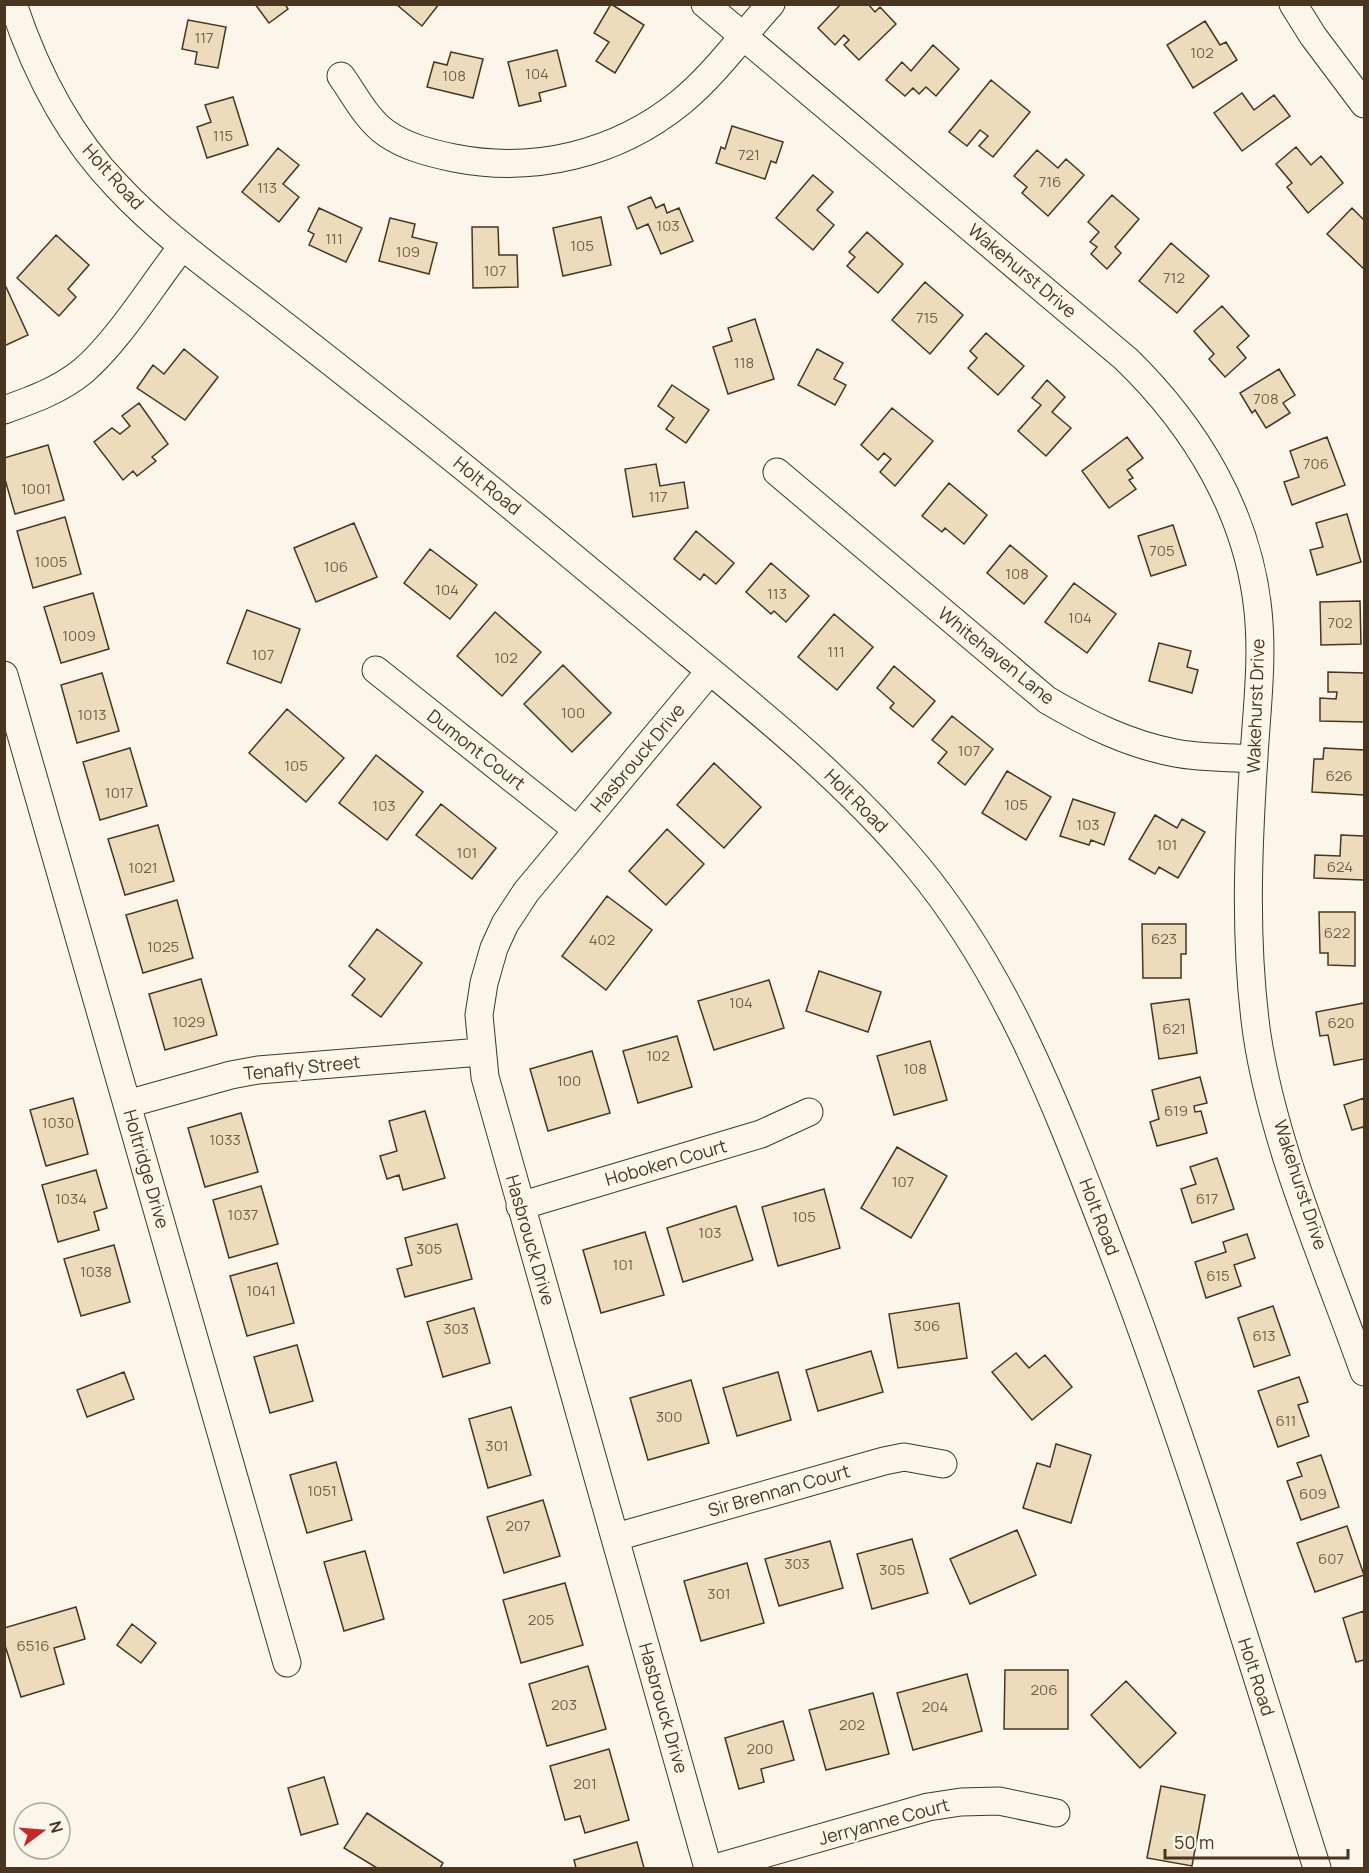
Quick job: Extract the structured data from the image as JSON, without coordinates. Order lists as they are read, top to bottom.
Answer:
{
  "streets": {
    "street": [
      "Holt Road",
      "Wakehurst Drive",
      "Whitehaven Lane",
      "Dumont Court",
      "Hasbrouck Drive",
      "Tenafly Street",
      "Hoboken Court",
      "Holtridge Drive",
      "Sir Brennan Court",
      "Jerryanne Court"
    ]
  },
  "crossings": [
    ["Holt Road", "Hasbrouck Drive"],
    ["Wakehurst Drive", "Whitehaven Lane"],
    ["Dumont Court", "Hasbrouck Drive"],
    ["Hasbrouck Drive", "Tenafly Street"],
    ["Hasbrouck Drive", "Hoboken Court"],
    ["Hasbrouck Drive", "Sir Brennan Court"],
    ["Tenafly Street", "Holtridge Drive"]
  ],
  "house_numbers": [
    "117",
    "102",
    "104",
    "108",
    "115",
    "721",
    "716",
    "113",
    "103",
    "111",
    "105",
    "109",
    "107",
    "712",
    "715",
    "118",
    "708",
    "706",
    "1001",
    "117",
    "705",
    "1005",
    "106",
    "108",
    "104",
    "113",
    "104",
    "702",
    "1009",
    "111",
    "107",
    "102",
    "100",
    "1013",
    "107",
    "105",
    "626",
    "1017",
    "105",
    "103",
    "103",
    "101",
    "101",
    "624",
    "1021",
    "622",
    "623",
    "402",
    "1025",
    "104",
    "1029",
    "620",
    "621",
    "102",
    "108",
    "100",
    "619",
    "1030",
    "1033",
    "107",
    "1034",
    "617",
    "1037",
    "105",
    "103",
    "305",
    "101",
    "1038",
    "615",
    "1041",
    "306",
    "303",
    "613",
    "300",
    "611",
    "301",
    "1051",
    "609",
    "207",
    "607",
    "303",
    "305",
    "301",
    "205",
    "6516",
    "206",
    "203",
    "204",
    "202",
    "200",
    "201"
  ],
  "scale_bar": "50 m",
  "north": "right"
}
